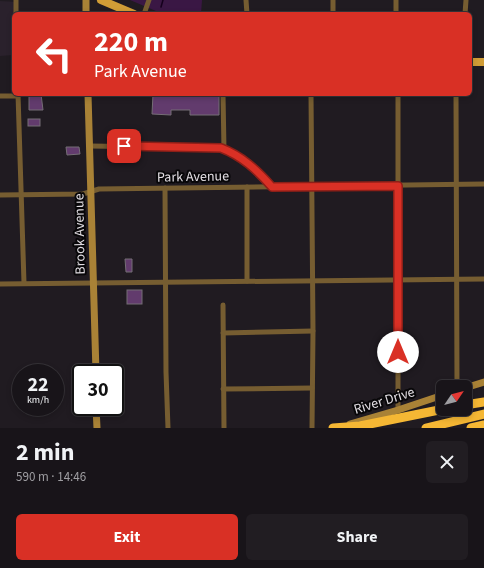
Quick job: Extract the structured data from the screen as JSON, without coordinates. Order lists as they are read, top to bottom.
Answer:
{
  "streets": {
    "main road": ["Brook Avenue", "River Drive"],
    "street": ["Park Avenue"]
  },
  "crossings": [
    ["Park Avenue", "Brook Avenue"]
  ],
  "north": "top right",
  "page": {
    "turn": ["220 m", "Park Avenue"],
    "speed": "22 km/h",
    "limit": "30",
    "heading": ["2 min", "590 m · 14:46"],
    "buttons": ["Exit", "Share"]
  }
}
